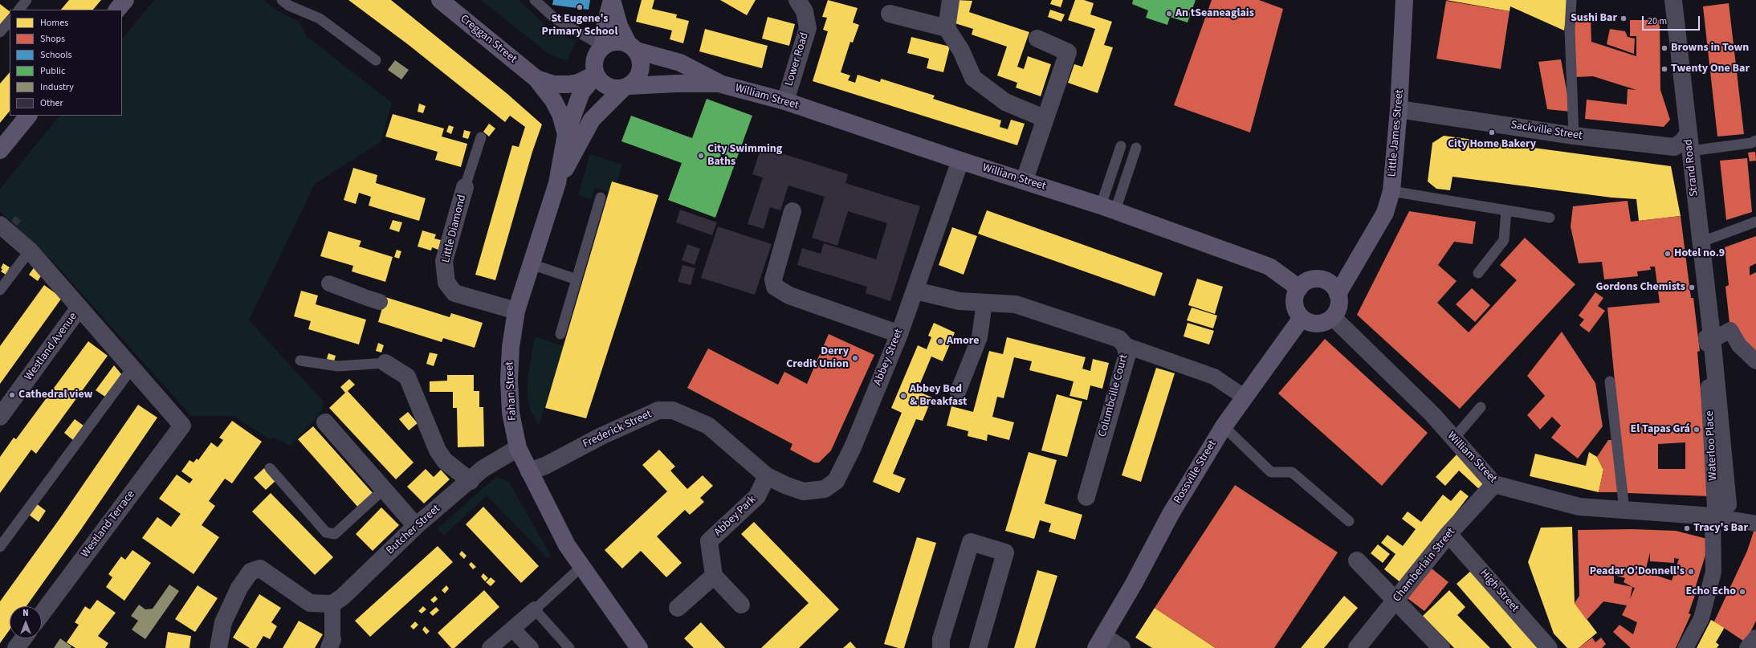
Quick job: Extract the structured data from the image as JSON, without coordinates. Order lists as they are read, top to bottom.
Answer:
{
  "streets": {
    "main road": [
      "Creggan Street",
      "William Street",
      "Little James Street",
      "Fahan Street",
      "Rossville Street"
    ],
    "street": [
      "Lower Road",
      "Sackville Street",
      "Strand Road",
      "Little Diamond",
      "Westland Avenue",
      "Abbey Street",
      "Columbcille Court",
      "Frederick Street",
      "Waterloo Place",
      "Abbey Park",
      "Westland Terrace",
      "Butcher Street",
      "Chamberlain Street",
      "High Street"
    ]
  },
  "crossings": [
    ["Creggan Street", "William Street"],
    ["Creggan Street", "Fahan Street"],
    ["Lower Road", "William Street"],
    ["William Street", "Little James Street"],
    ["William Street", "Abbey Street"],
    ["William Street", "Fahan Street"],
    ["William Street", "Waterloo Place"],
    ["William Street", "Rossville Street"],
    ["William Street", "Chamberlain Street"],
    ["Sackville Street", "Little James Street"],
    ["Sackville Street", "Strand Road"],
    ["Little James Street", "Rossville Street"],
    ["Strand Road", "Waterloo Place"],
    ["Little Diamond", "Fahan Street"],
    ["Abbey Street", "Columbcille Court"],
    ["Abbey Street", "Frederick Street"],
    ["Abbey Street", "Abbey Park"],
    ["Fahan Street", "Frederick Street"],
    ["Fahan Street", "Butcher Street"],
    ["Frederick Street", "Abbey Park"],
    ["Chamberlain Street", "High Street"]
  ],
  "places": [
    "St Eugene's Primary School",
    "An tSeaneaglais",
    "Sushi Bar",
    "Browns in Town",
    "Twenty One Bar",
    "City Home Bakery",
    "City Swimming Baths",
    "Hotel no.9",
    "Gordons Chemists",
    "Amore",
    "Derry Credit Union",
    "Cathedral view",
    "Abbey Bed & Breakfast",
    "El Tapas Grá",
    "Tracy's Bar",
    "Peadar O’Donnell's",
    "Echo Echo"
  ],
  "legend": [
    "Homes",
    "Shops",
    "Schools",
    "Public",
    "Industry",
    "Other"
  ],
  "scale_bar": "20 m",
  "north": "top"
}
